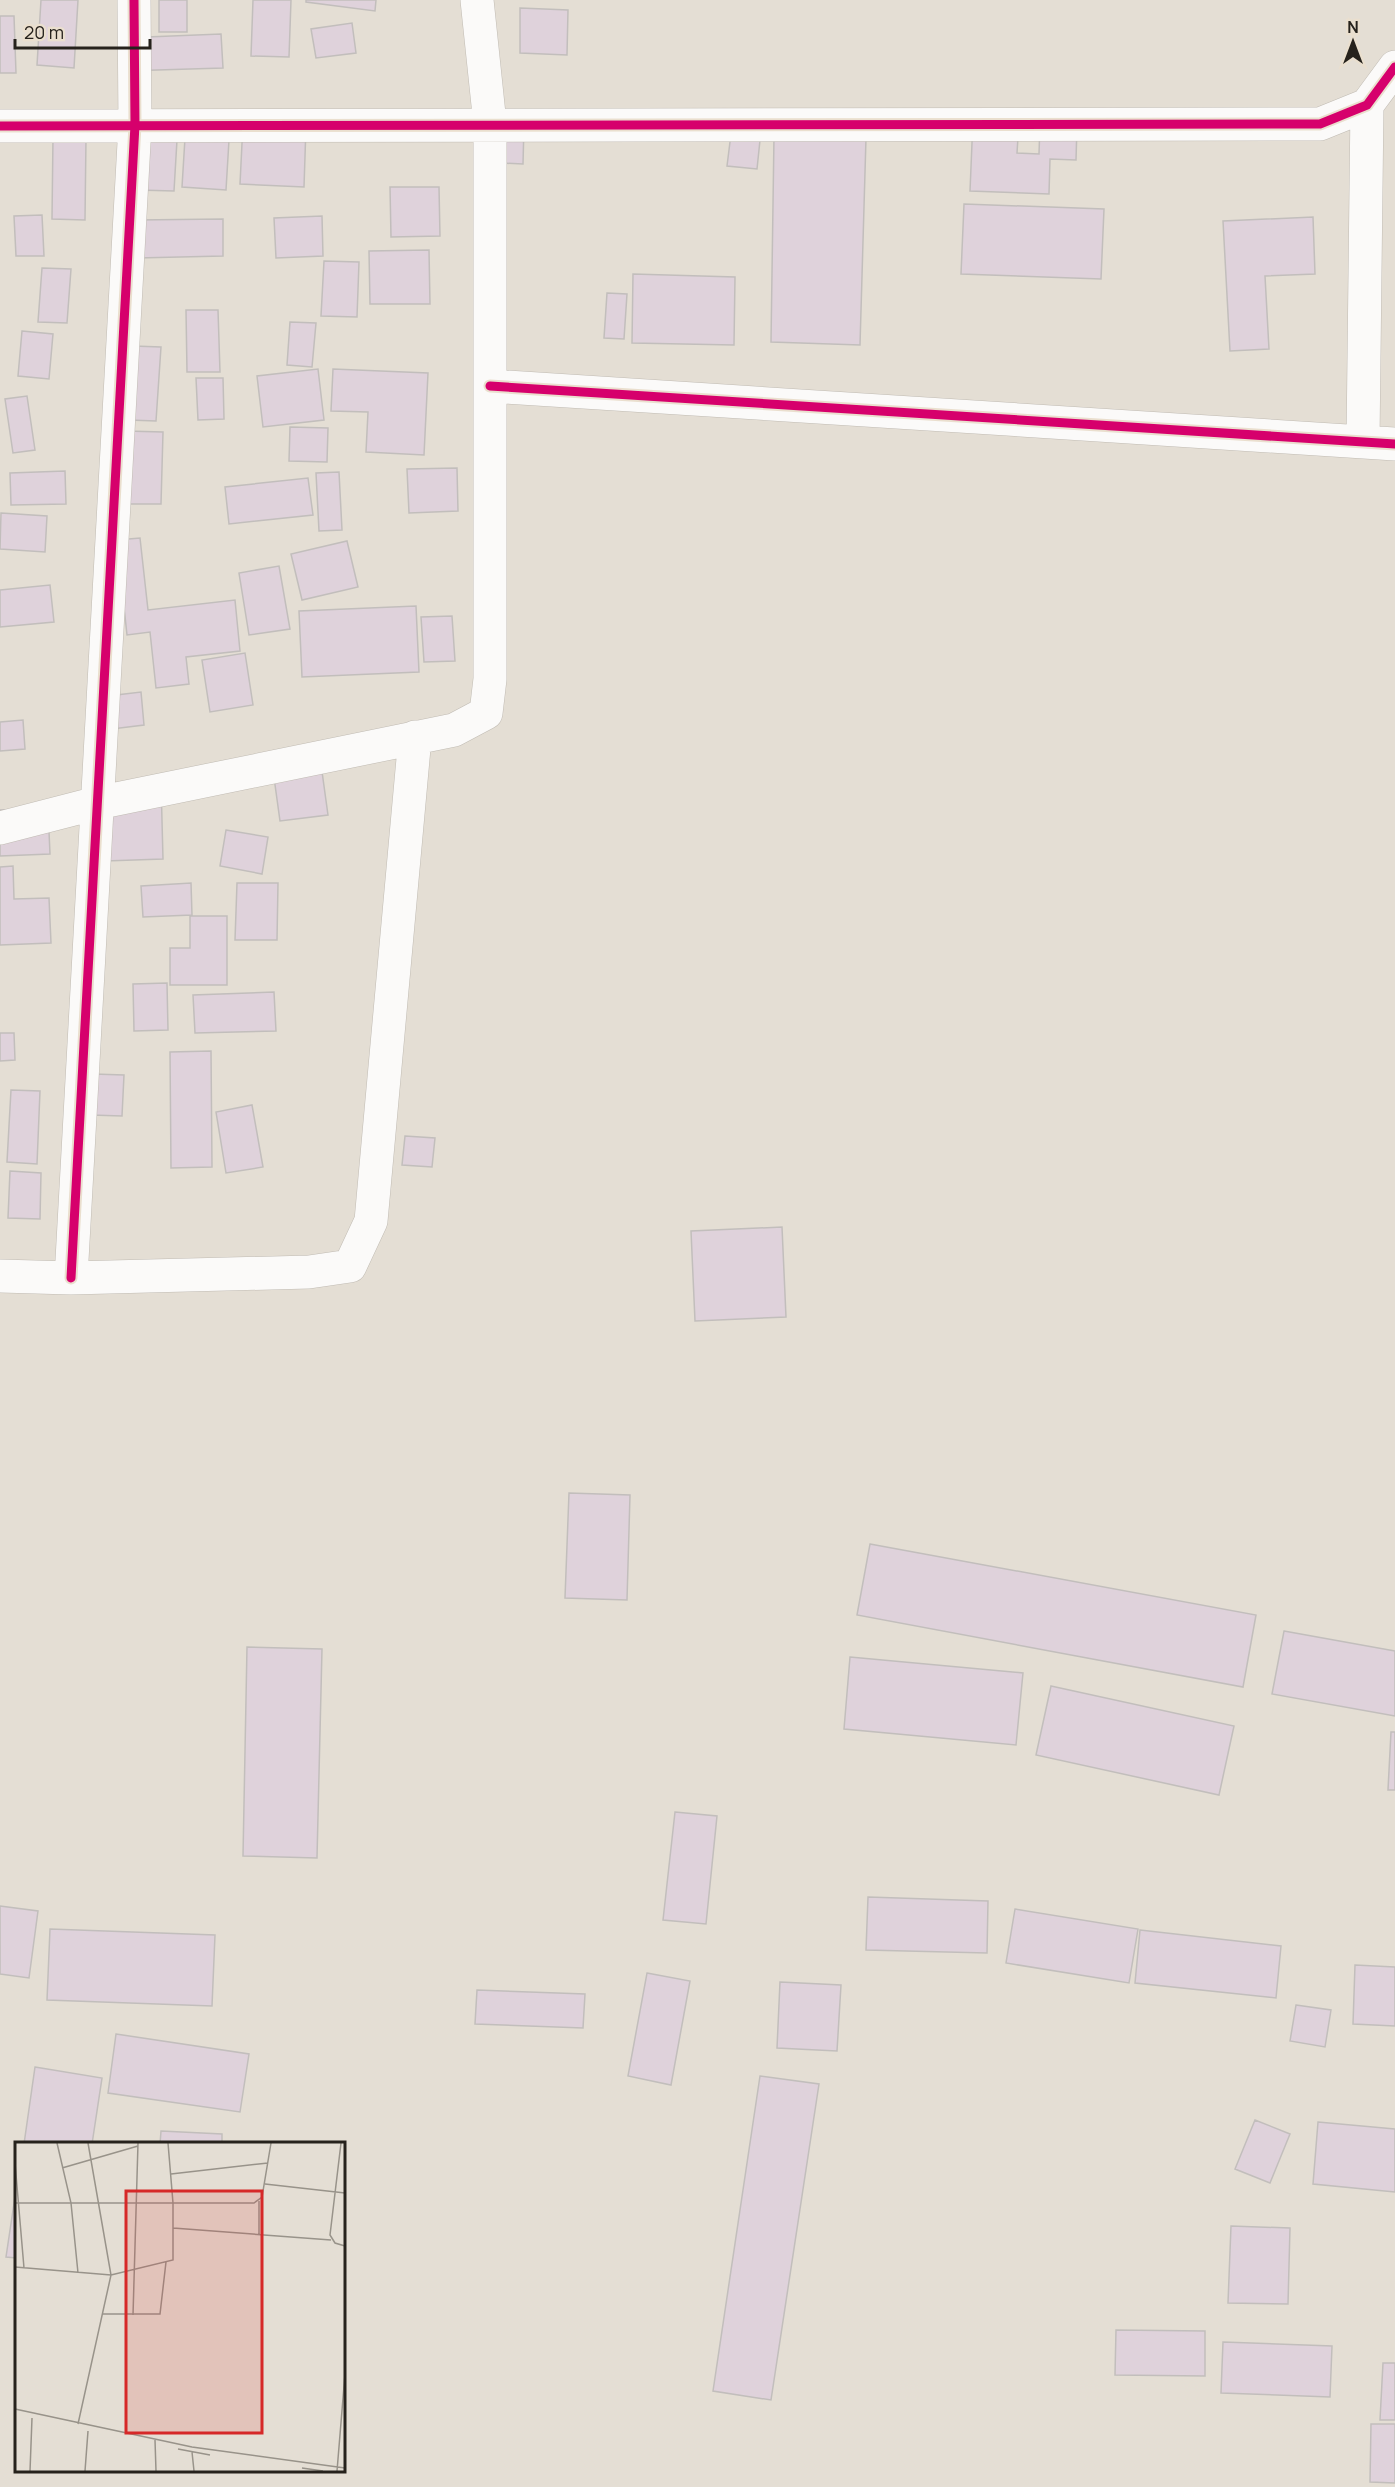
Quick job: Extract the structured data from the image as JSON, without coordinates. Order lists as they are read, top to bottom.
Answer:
{
  "scale_bar": "20 m",
  "north": "top"
}
